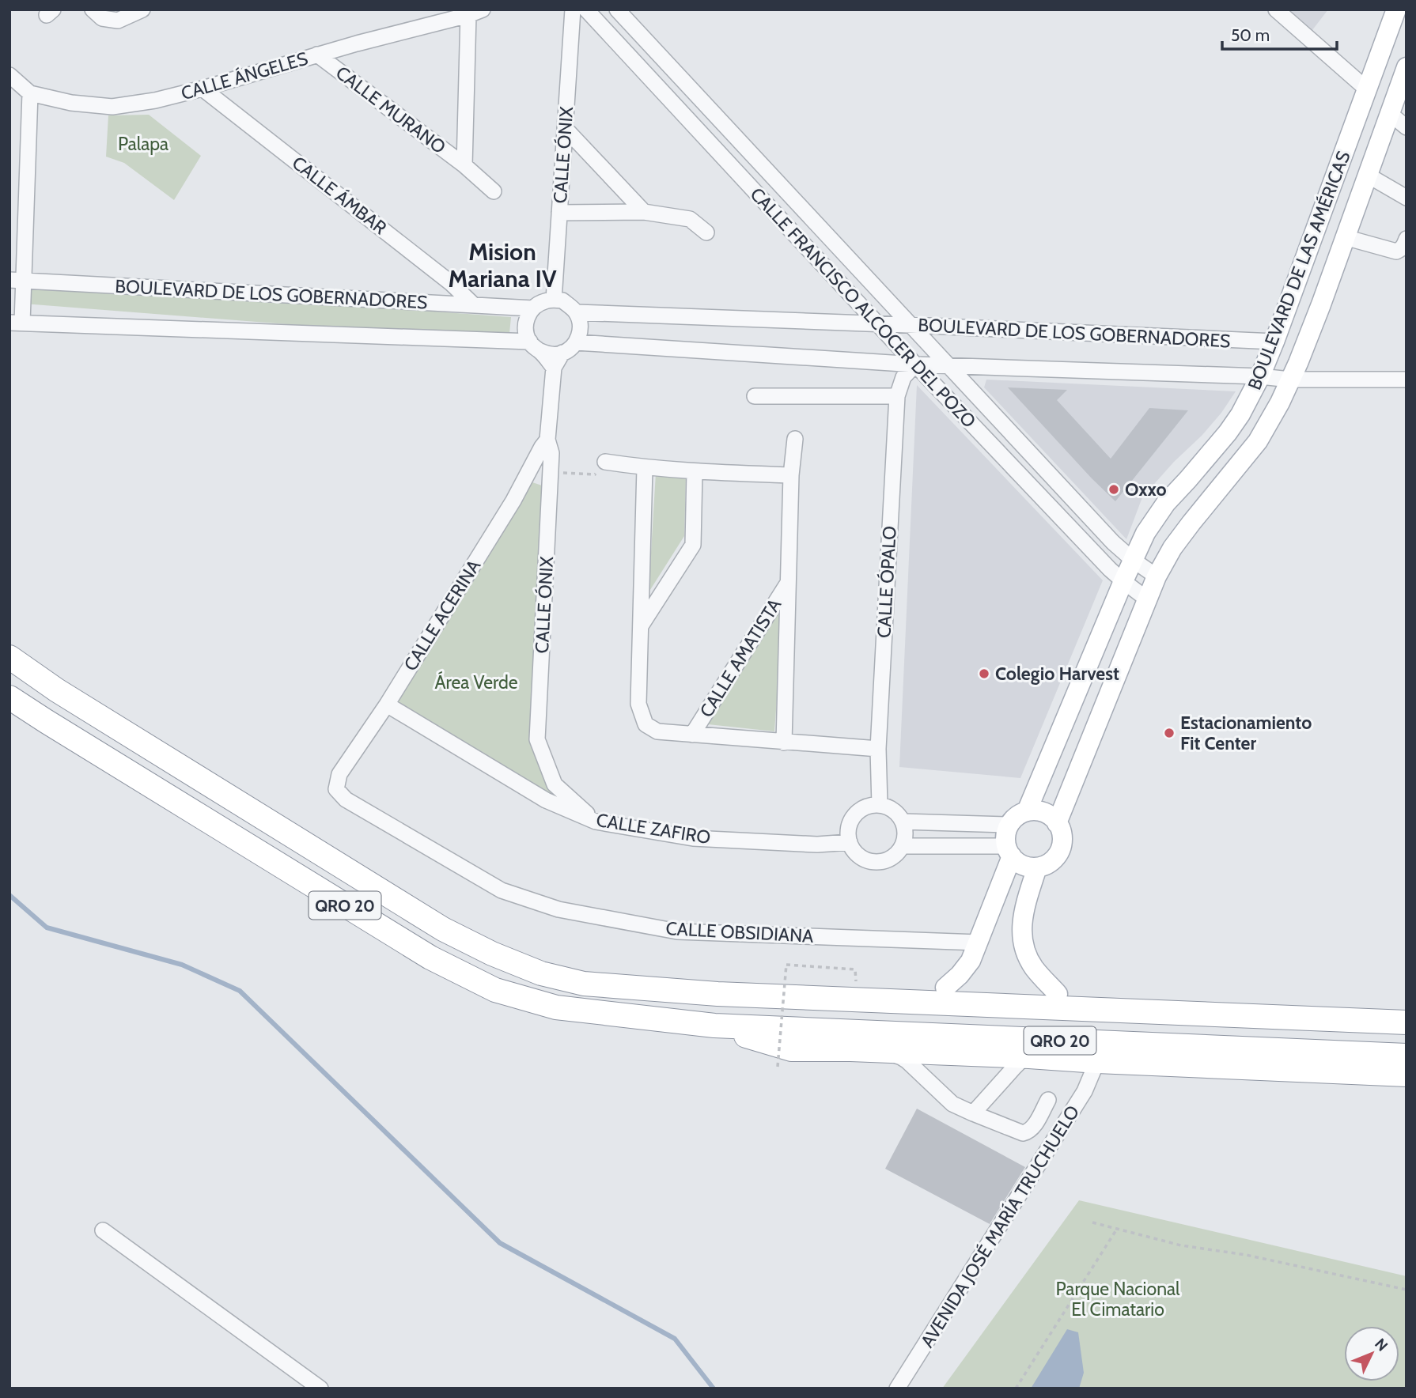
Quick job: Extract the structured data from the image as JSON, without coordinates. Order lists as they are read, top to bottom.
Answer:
{
  "streets": {
    "highway": ["QRO 20"],
    "main road": ["BOULEVARD DE LAS AMÉRICAS"],
    "street": [
      "CALLE ÁNGELES",
      "CALLE MURANO",
      "CALLE ÓNIX",
      "CALLE ÁMBAR",
      "BOULEVARD DE LOS GOBERNADORES",
      "CALLE FRANCISCO ALCOCER DEL POZO",
      "CALLE ÓPALO",
      "CALLE ACERINA",
      "CALLE AMATISTA",
      "CALLE ZAFIRO",
      "CALLE OBSIDIANA",
      "AVENIDA JOSÉ MARÍA TRUCHUELO"
    ]
  },
  "crossings": [
    ["CALLE ÁNGELES", "CALLE MURANO"],
    ["CALLE ÁNGELES", "CALLE ÁMBAR"],
    ["CALLE ÓNIX", "BOULEVARD DE LOS GOBERNADORES"],
    ["CALLE ÓNIX", "CALLE ACERINA"],
    ["CALLE ÓNIX", "CALLE ZAFIRO"],
    ["CALLE ÁMBAR", "BOULEVARD DE LOS GOBERNADORES"],
    ["BOULEVARD DE LAS AMÉRICAS", "BOULEVARD DE LOS GOBERNADORES"],
    ["BOULEVARD DE LAS AMÉRICAS", "CALLE FRANCISCO ALCOCER DEL POZO"],
    ["BOULEVARD DE LOS GOBERNADORES", "CALLE FRANCISCO ALCOCER DEL POZO"],
    ["BOULEVARD DE LOS GOBERNADORES", "CALLE ÓPALO"],
    ["CALLE FRANCISCO ALCOCER DEL POZO", "CALLE ÓPALO"],
    ["CALLE ÓPALO", "CALLE AMATISTA"],
    ["CALLE ÓPALO", "CALLE ZAFIRO"],
    ["CALLE ACERINA", "CALLE ZAFIRO"],
    ["CALLE ACERINA", "CALLE OBSIDIANA"]
  ],
  "districts": ["Mision Mariana IV"],
  "parks": ["Palapa", "Área Verde", "Parque Nacional El Cimatario"],
  "places": ["Oxxo", "Colegio Harvest", "Estacionamiento Fit Center"],
  "scale_bar": "50 m",
  "north": "top right"
}
